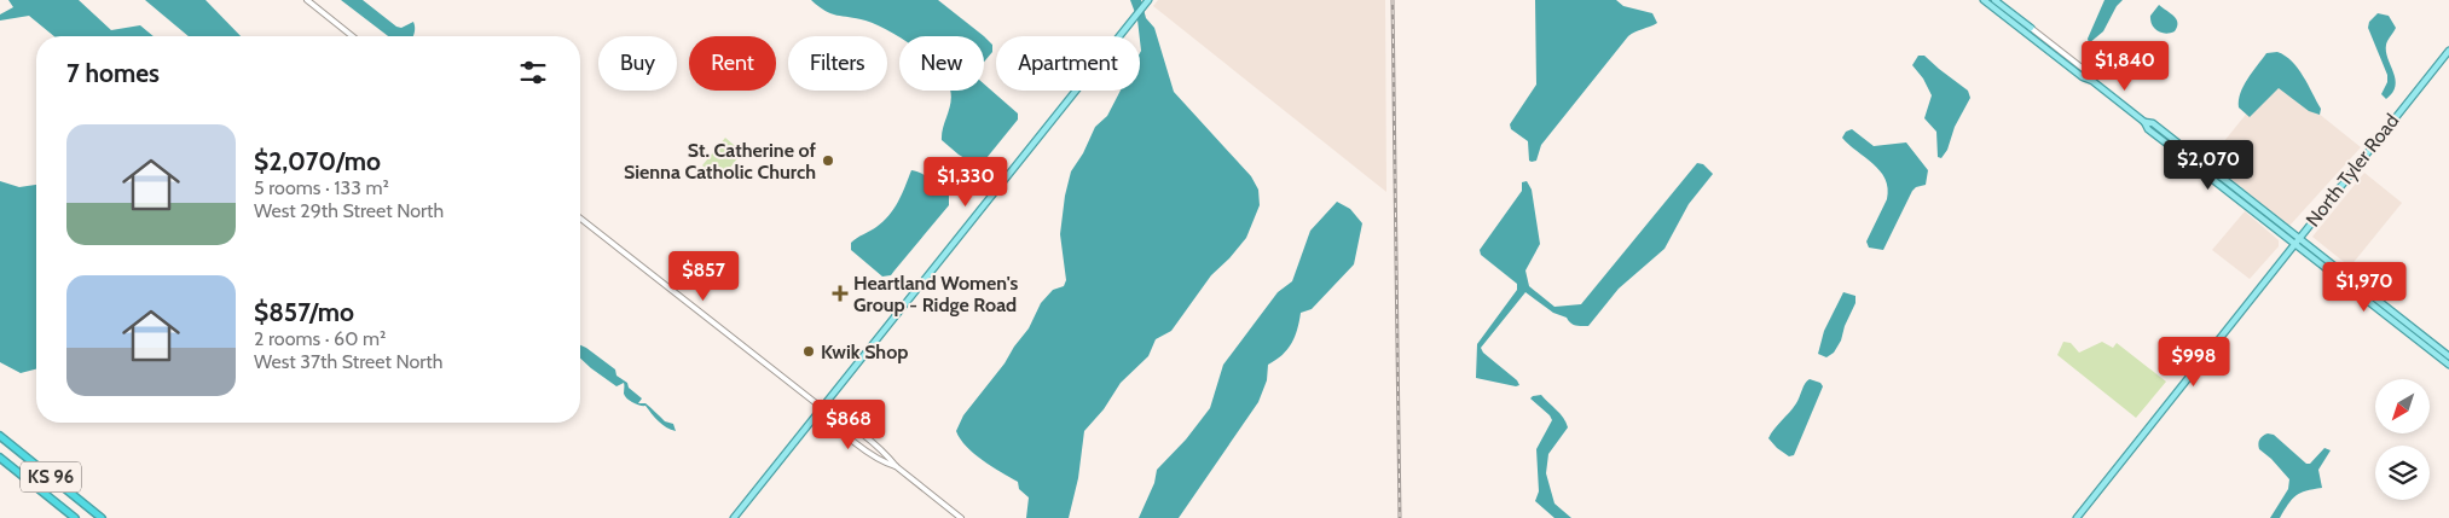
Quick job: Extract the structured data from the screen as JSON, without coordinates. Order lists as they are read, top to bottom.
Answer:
{
  "streets": {
    "highway": ["KS 96"],
    "main road": ["North Tyler Road"]
  },
  "places": {
    "other": ["St. Catherine of Sienna Catholic Church", "Kwik Shop"],
    "health": ["Heartland Women's Group - Ridge Road"]
  },
  "north": "bottom left",
  "page": {
    "chip": [
      "Buy",
      "Rent",
      "Filters",
      "New",
      "Apartment"
    ],
    "heading": "7 homes",
    "price": [
      "$1,840",
      "$2,070",
      "$1,330",
      "$857",
      "$1,970",
      "$998",
      "$868"
    ],
    "list": [
      {
        "name": "$2,070/mo",
        "note": "5 rooms · 133 m² · West 29th Street North"
      },
      {
        "name": "$857/mo",
        "note": "2 rooms · 60 m² · West 37th Street North"
      }
    ]
  }
}
